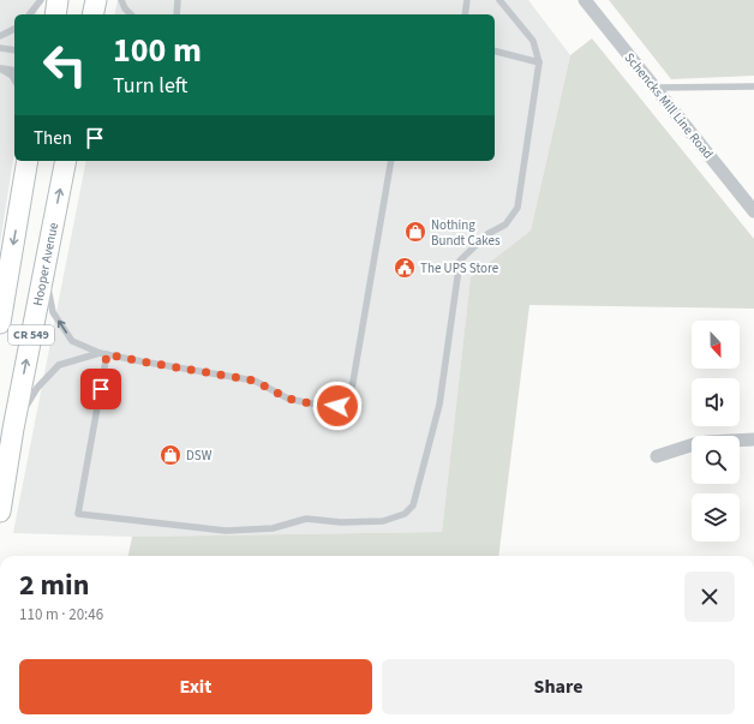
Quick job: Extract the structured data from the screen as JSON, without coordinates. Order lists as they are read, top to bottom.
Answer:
{
  "streets": {
    "main road": ["Hooper Avenue", "CR 549"],
    "street": ["Schencks Mill Line Road"]
  },
  "places": {
    "shop": ["Nothing Bundt Cakes", "DSW"],
    "public building": ["The UPS Store"]
  },
  "north": "bottom",
  "page": {
    "turn": ["100 m", "Turn left"],
    "then": "Then",
    "heading": ["2 min", "110 m · 20:46"],
    "buttons": ["Exit", "Share"]
  }
}
